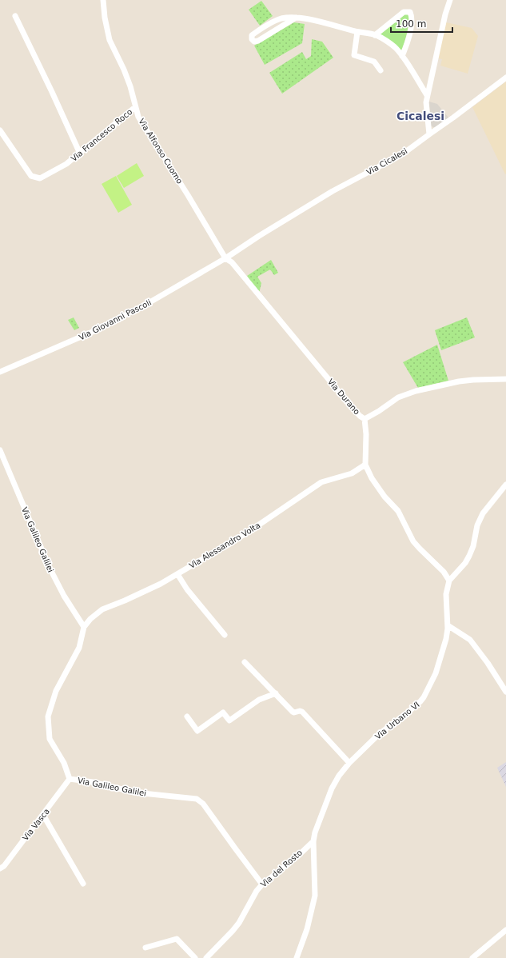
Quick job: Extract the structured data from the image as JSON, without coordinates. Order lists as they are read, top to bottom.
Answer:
{
  "streets": {
    "street": [
      "Via Francesco Roco",
      "Via Alfonso Cuomo",
      "Via Cicalesi",
      "Via Giovanni Pascoli",
      "Via Durano",
      "Via Galileo Galilei",
      "Via Alessandro Volta",
      "Via Urbano VI",
      "Via Vasca",
      "Via del Rosto"
    ]
  },
  "crossings": [
    ["Via Francesco Roco", "Via Alfonso Cuomo"],
    ["Via Alfonso Cuomo", "Via Cicalesi"],
    ["Via Alfonso Cuomo", "Via Giovanni Pascoli"],
    ["Via Alfonso Cuomo", "Via Durano"],
    ["Via Cicalesi", "Via Giovanni Pascoli"],
    ["Via Cicalesi", "Via Durano"],
    ["Via Giovanni Pascoli", "Via Durano"],
    ["Via Durano", "Via Alessandro Volta"],
    ["Via Durano", "Via Urbano VI"],
    ["Via Galileo Galilei", "Via Alessandro Volta"],
    ["Via Galileo Galilei", "Via Vasca"],
    ["Via Galileo Galilei", "Via del Rosto"],
    ["Via Urbano VI", "Via del Rosto"]
  ],
  "districts": ["Cicalesi"],
  "scale_bar": "100 m"
}
